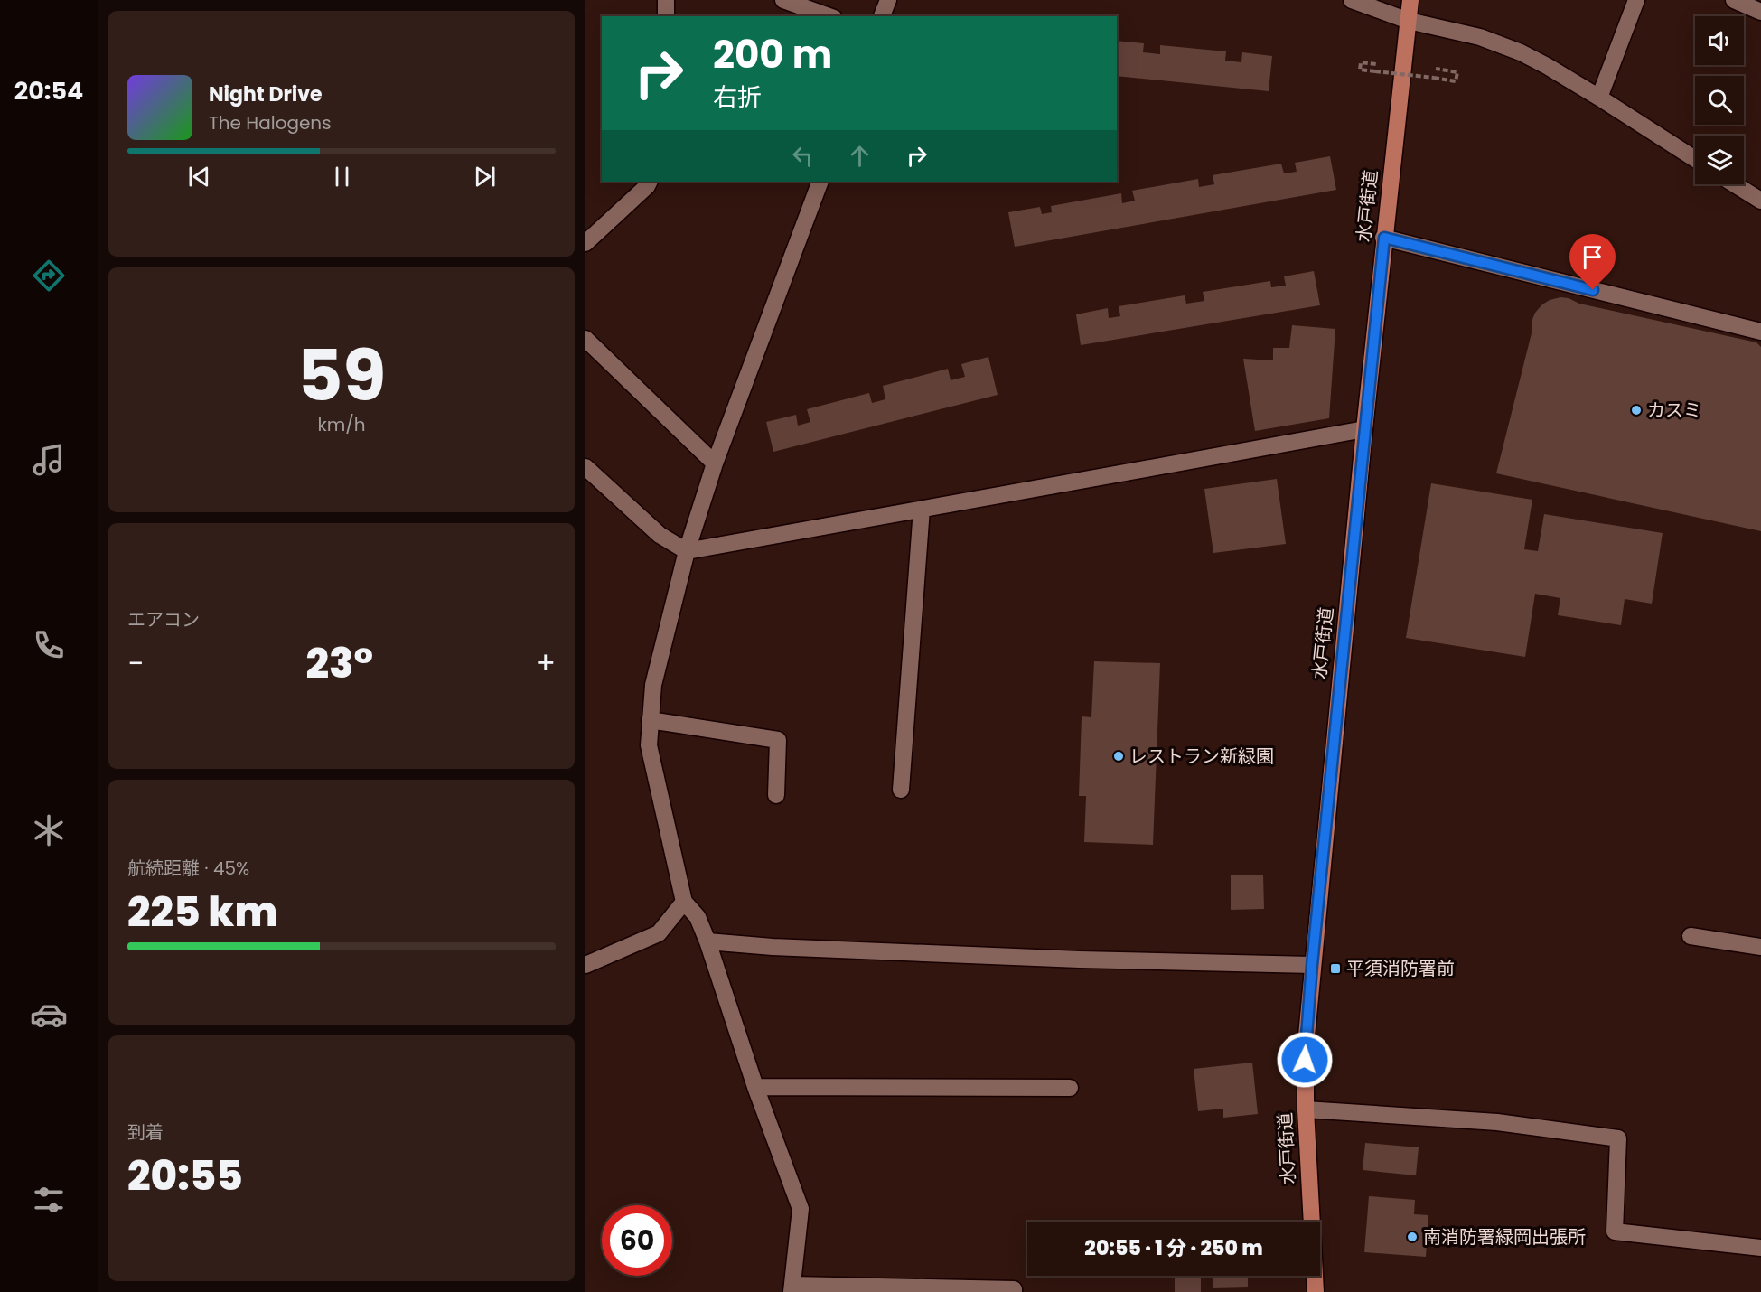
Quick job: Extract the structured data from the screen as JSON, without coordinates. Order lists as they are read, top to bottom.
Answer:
{
  "streets": {
    "main road": ["水戸街道"]
  },
  "places": {
    "other": ["カスミ", "レストラン新緑園", "南消防署緑岡出張所"],
    "transit": ["平須消防署前"]
  },
  "page": {
    "tabs": "20:54",
    "turn": ["200 m", "右折"],
    "song": ["Night Drive", "The Halogens"],
    "tile": [
      ["59", "km/h"],
      "エアコン",
      ["航続距離 · 45%", "225 km"],
      ["到着", "20:55"]
    ],
    "heat": ["−", "23°", "+"],
    "limit": "60",
    "trip": "20:55 · 1 分 · 250 m"
  }
}
